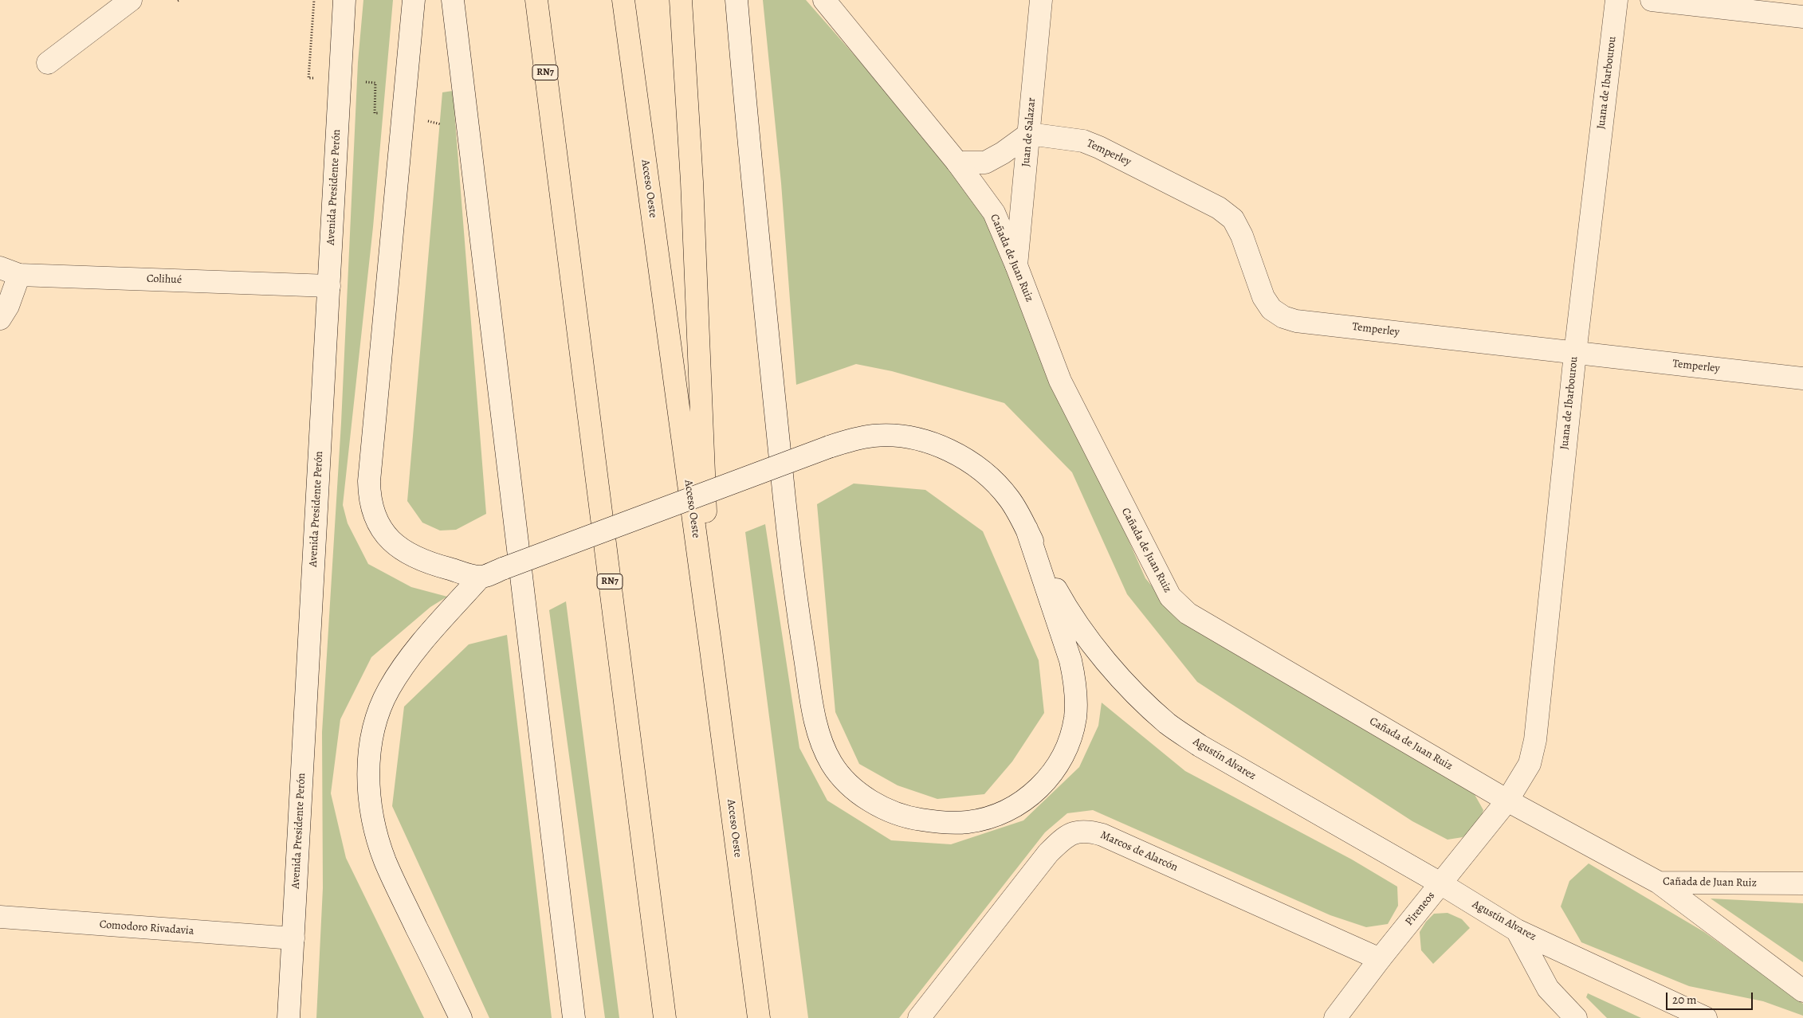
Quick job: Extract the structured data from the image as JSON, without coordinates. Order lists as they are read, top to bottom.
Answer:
{
  "streets": {
    "highway": ["RN7", "Acceso Oeste"],
    "street": [
      "Juana de Ibarbourou",
      "Juan de Salazar",
      "Temperley",
      "Avenida Presidente Perón",
      "Cañada de Juan Ruiz",
      "Colihué",
      "Agustín Alvarez",
      "Marcos de Alarcón",
      "Pireneos",
      "Comodoro Rivadavia"
    ]
  },
  "crossings": [
    ["Juana de Ibarbourou", "Temperley"],
    ["Juana de Ibarbourou", "Cañada de Juan Ruiz"],
    ["Juana de Ibarbourou", "Pireneos"],
    ["Juan de Salazar", "Temperley"],
    ["Juan de Salazar", "Cañada de Juan Ruiz"],
    ["Avenida Presidente Perón", "Colihué"],
    ["Avenida Presidente Perón", "Comodoro Rivadavia"],
    ["Cañada de Juan Ruiz", "Pireneos"],
    ["Agustín Alvarez", "Pireneos"],
    ["Marcos de Alarcón", "Pireneos"]
  ],
  "scale_bar": "20 m"
}
